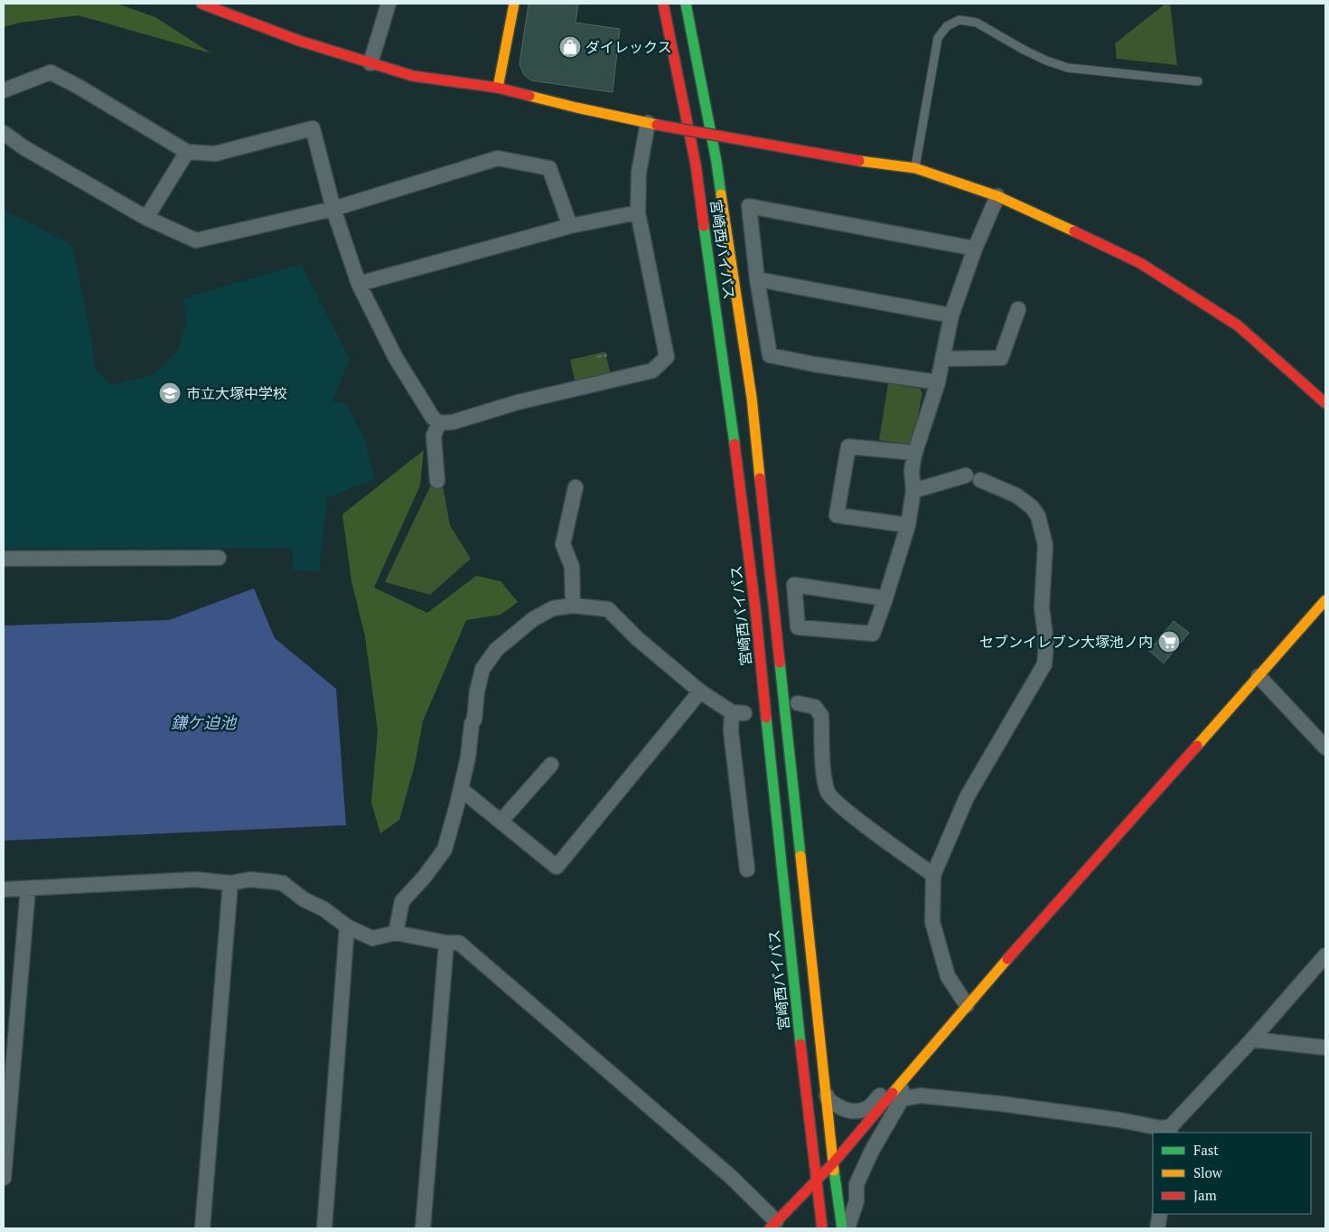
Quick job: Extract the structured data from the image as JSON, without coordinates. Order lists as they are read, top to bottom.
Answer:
{
  "streets": {
    "main road": ["宮崎西バイパス"]
  },
  "water": ["鎌ケ迫池"],
  "places": {
    "shop": ["ダイレックス"],
    "school or university": ["市立大塚中学校"],
    "supermarket": ["セブンイレブン大塚池ノ内"]
  },
  "legend": ["Fast", "Slow", "Jam"]
}
